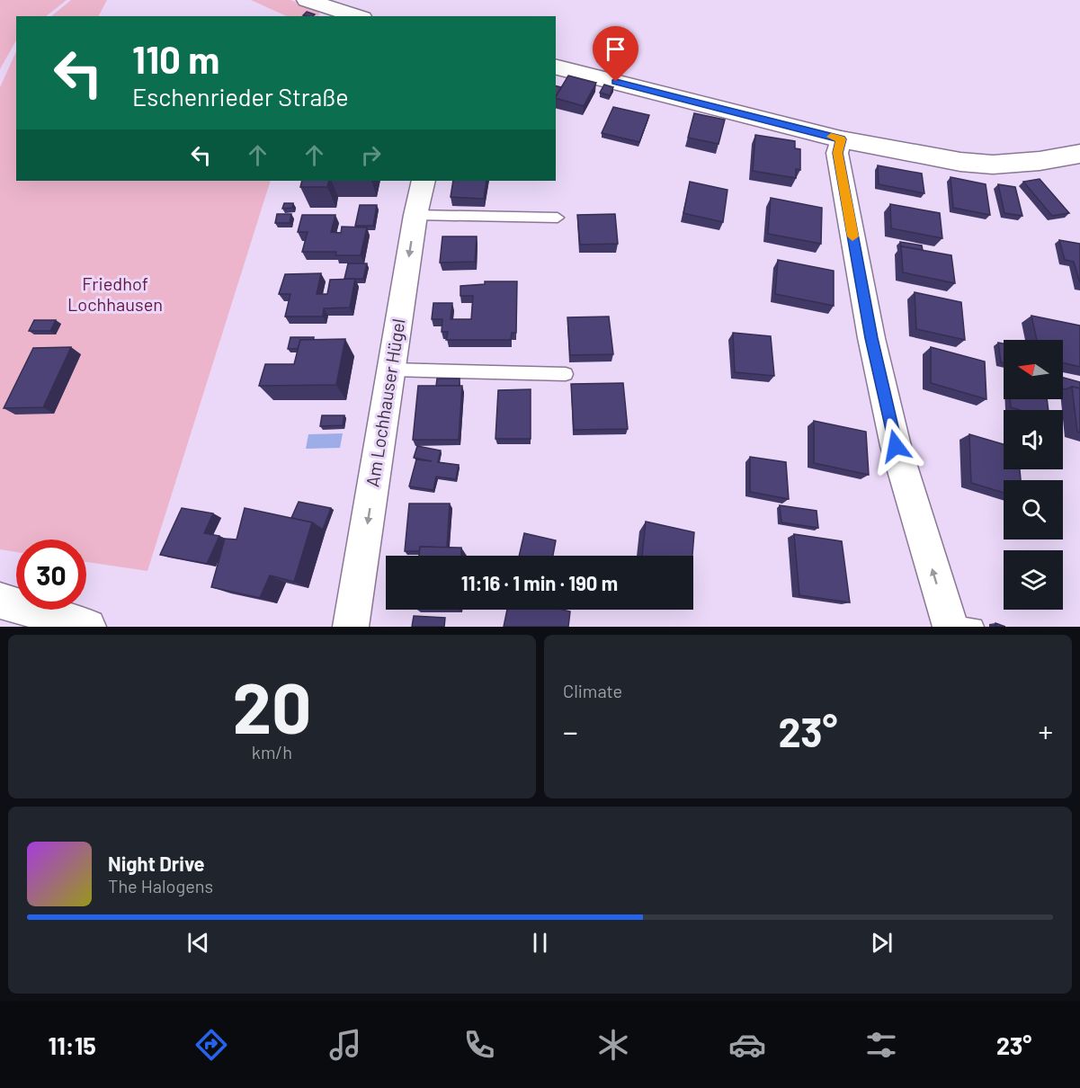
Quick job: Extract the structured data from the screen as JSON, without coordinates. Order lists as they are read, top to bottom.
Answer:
{
  "streets": {
    "street": ["Am Lochhauser Hügel"]
  },
  "one_way": ["Am Lochhauser Hügel"],
  "parks": ["Friedhof Lochhausen"],
  "north": "left",
  "page": {
    "turn": ["110 m", "Eschenrieder Straße"],
    "limit": "30",
    "trip": "11:16 · 1 min · 190 m",
    "tile": [
      ["20", "km/h"],
      "Climate"
    ],
    "heat": ["−", "23°", "+"],
    "song": ["Night Drive", "The Halogens"],
    "tabs": ["11:15", "23°"]
  }
}
